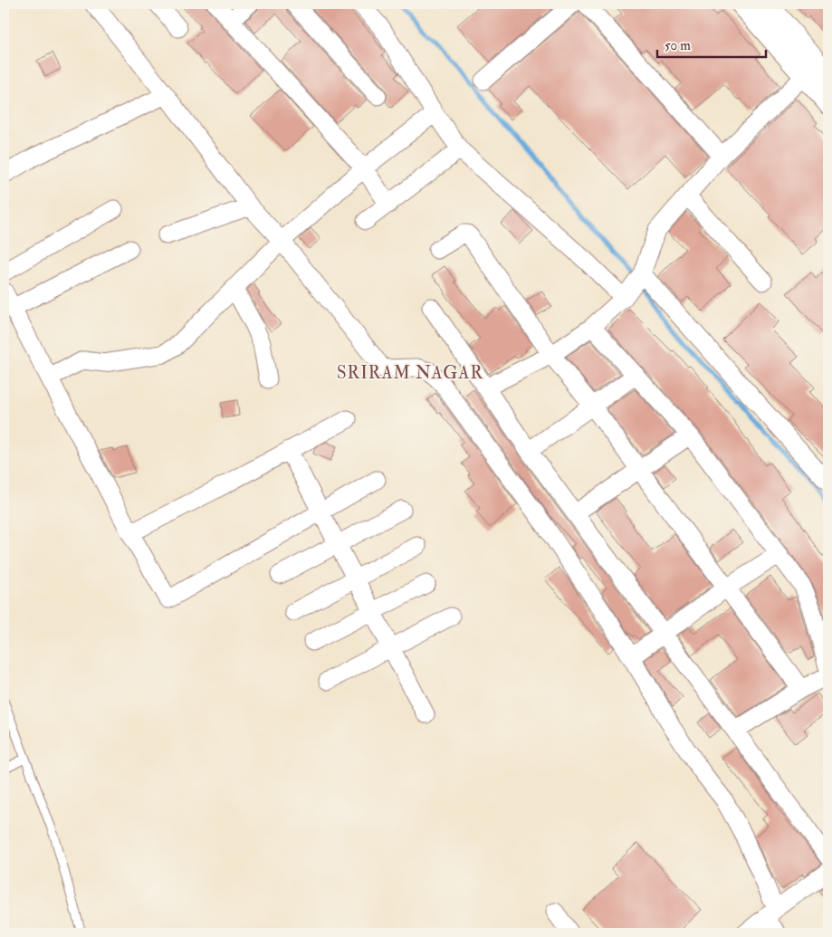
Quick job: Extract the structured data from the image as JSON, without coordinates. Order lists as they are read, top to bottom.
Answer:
{
  "districts": ["SRIRAM NAGAR"],
  "scale_bar": "50 m"
}
